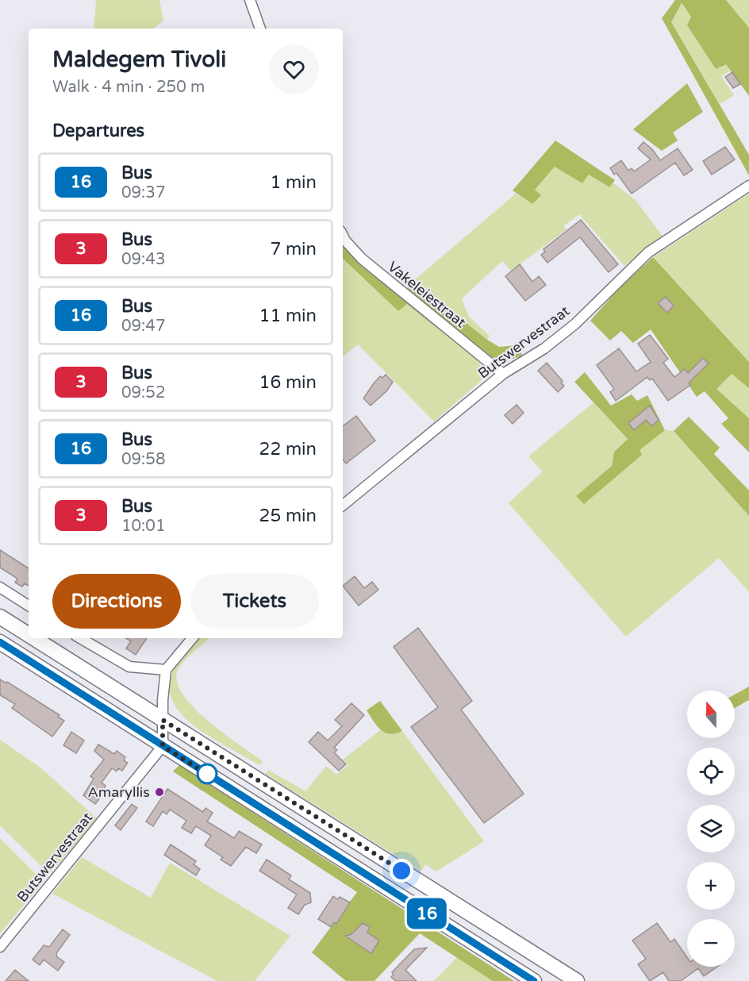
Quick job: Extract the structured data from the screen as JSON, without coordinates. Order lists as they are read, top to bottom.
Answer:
{
  "streets": {
    "street": ["Vakeleiestraat", "Butswervestraat"]
  },
  "crossings": [
    ["Vakeleiestraat", "Butswervestraat"]
  ],
  "places": ["Amaryllis"],
  "lines": ["bus line 16"],
  "north": "top",
  "page": {
    "on_map": "16",
    "heading": [
      ["Maldegem Tivoli", "Walk · 4 min · 250 m"],
      "Departures"
    ],
    "list": [
      {
        "mark": "16",
        "name": "Bus",
        "note": "09:37",
        "value": "1 min"
      },
      {
        "mark": "3",
        "name": "Bus",
        "note": "09:43",
        "value": "7 min"
      },
      {
        "mark": "16",
        "name": "Bus",
        "note": "09:47",
        "value": "11 min"
      },
      {
        "mark": "3",
        "name": "Bus",
        "note": "09:52",
        "value": "16 min"
      },
      {
        "mark": "16",
        "name": "Bus",
        "note": "09:58",
        "value": "22 min"
      },
      {
        "mark": "3",
        "name": "Bus",
        "note": "10:01",
        "value": "25 min"
      }
    ],
    "buttons": ["Directions", "Tickets"],
    "map_buttons": ["+", "−"]
  }
}
